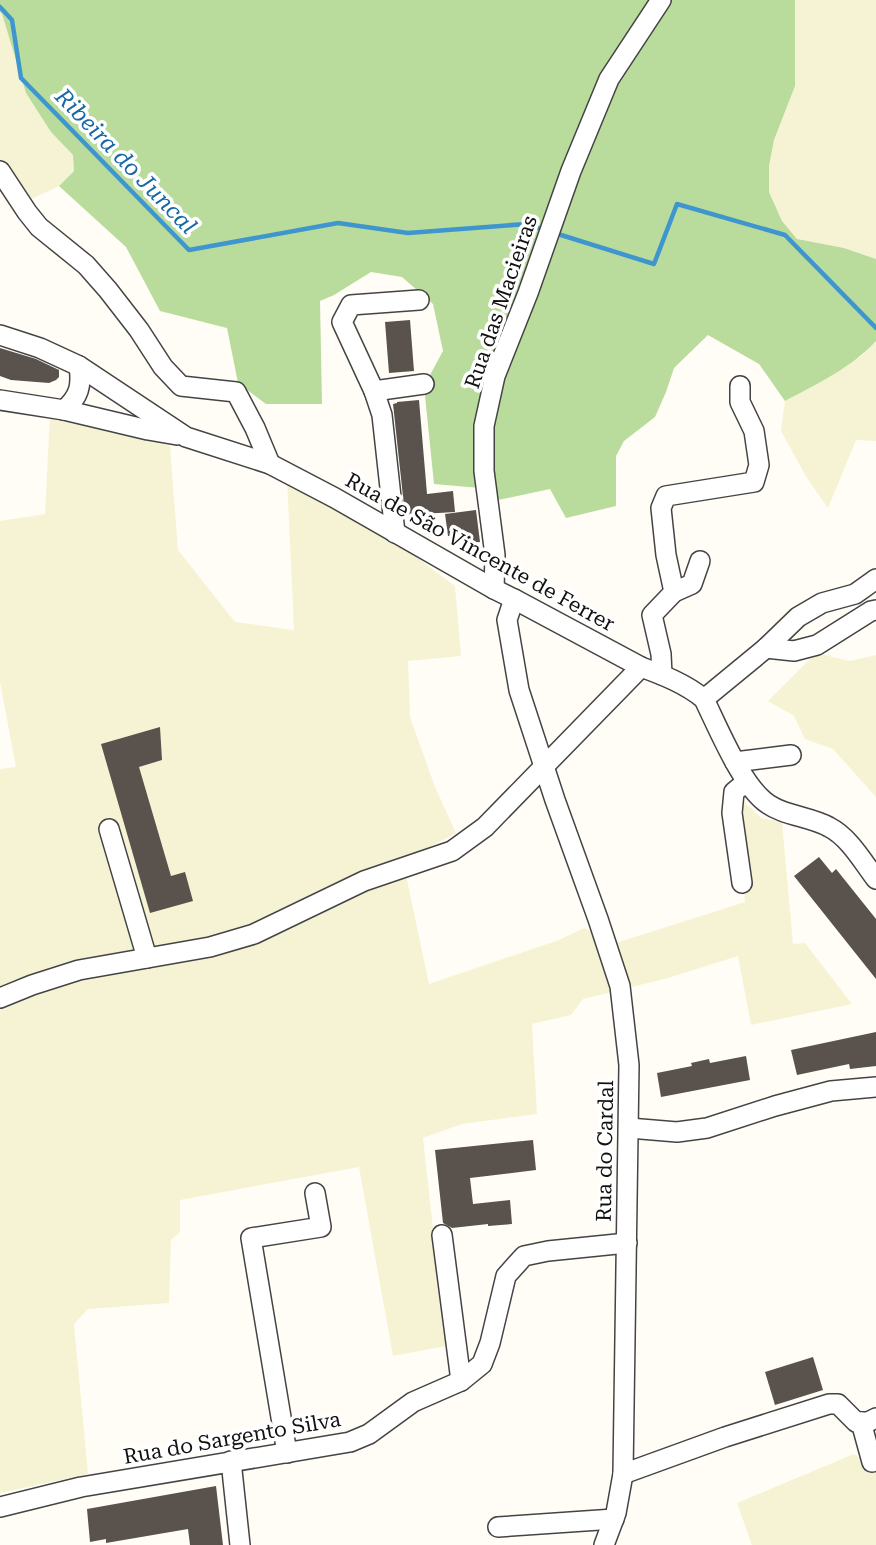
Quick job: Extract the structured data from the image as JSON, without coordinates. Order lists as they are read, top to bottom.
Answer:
{
  "streets": {
    "street": [
      "Rua das Macieiras",
      "Rua de São Vincente de Ferrer",
      "Rua do Cardal",
      "Rua do Sargento Silva"
    ]
  },
  "crossings": [
    ["Rua das Macieiras", "Rua de São Vincente de Ferrer"],
    ["Rua de São Vincente de Ferrer", "Rua do Cardal"],
    ["Rua do Cardal", "Rua do Sargento Silva"]
  ],
  "water": ["Ribeira do Juncal"]
}
